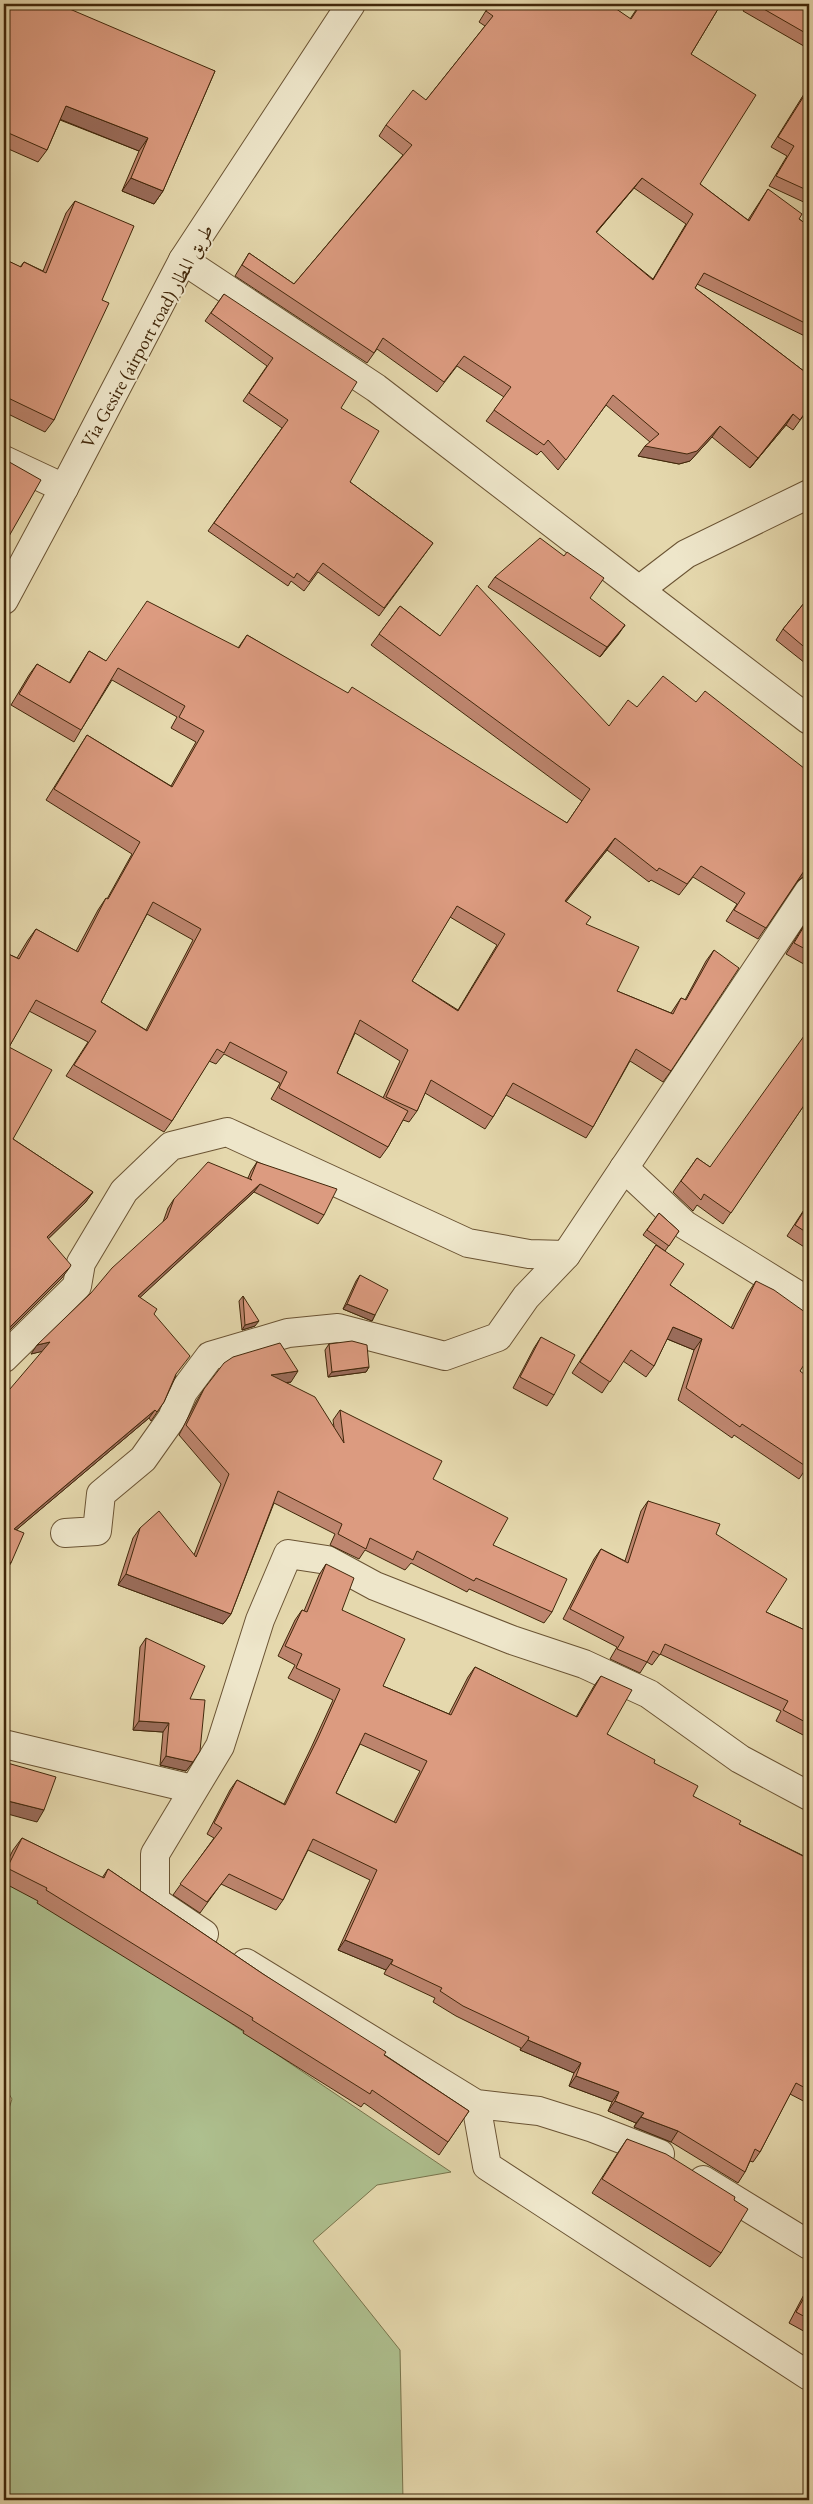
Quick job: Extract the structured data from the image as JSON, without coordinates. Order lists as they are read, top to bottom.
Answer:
{
  "streets": {
    "street": ["Via Gesire (airport road) طريق المطار"]
  }
}
